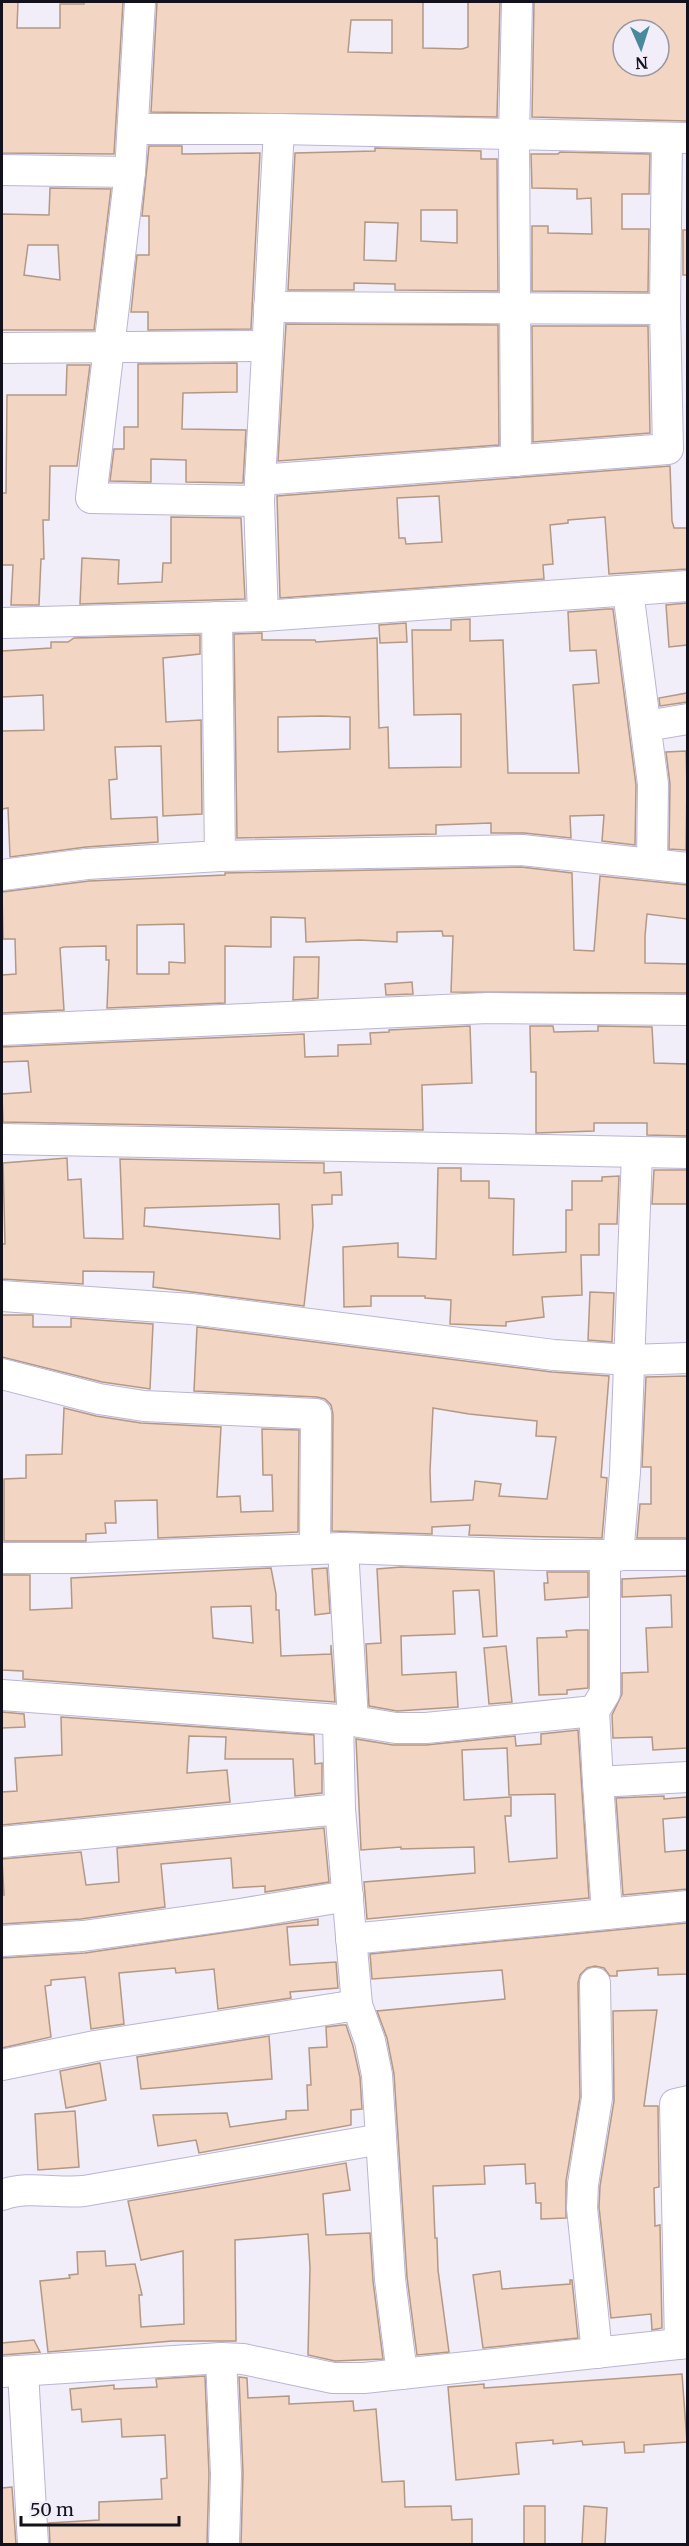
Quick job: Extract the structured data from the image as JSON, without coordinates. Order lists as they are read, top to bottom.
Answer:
{
  "scale_bar": "50 m",
  "north": "bottom"
}
